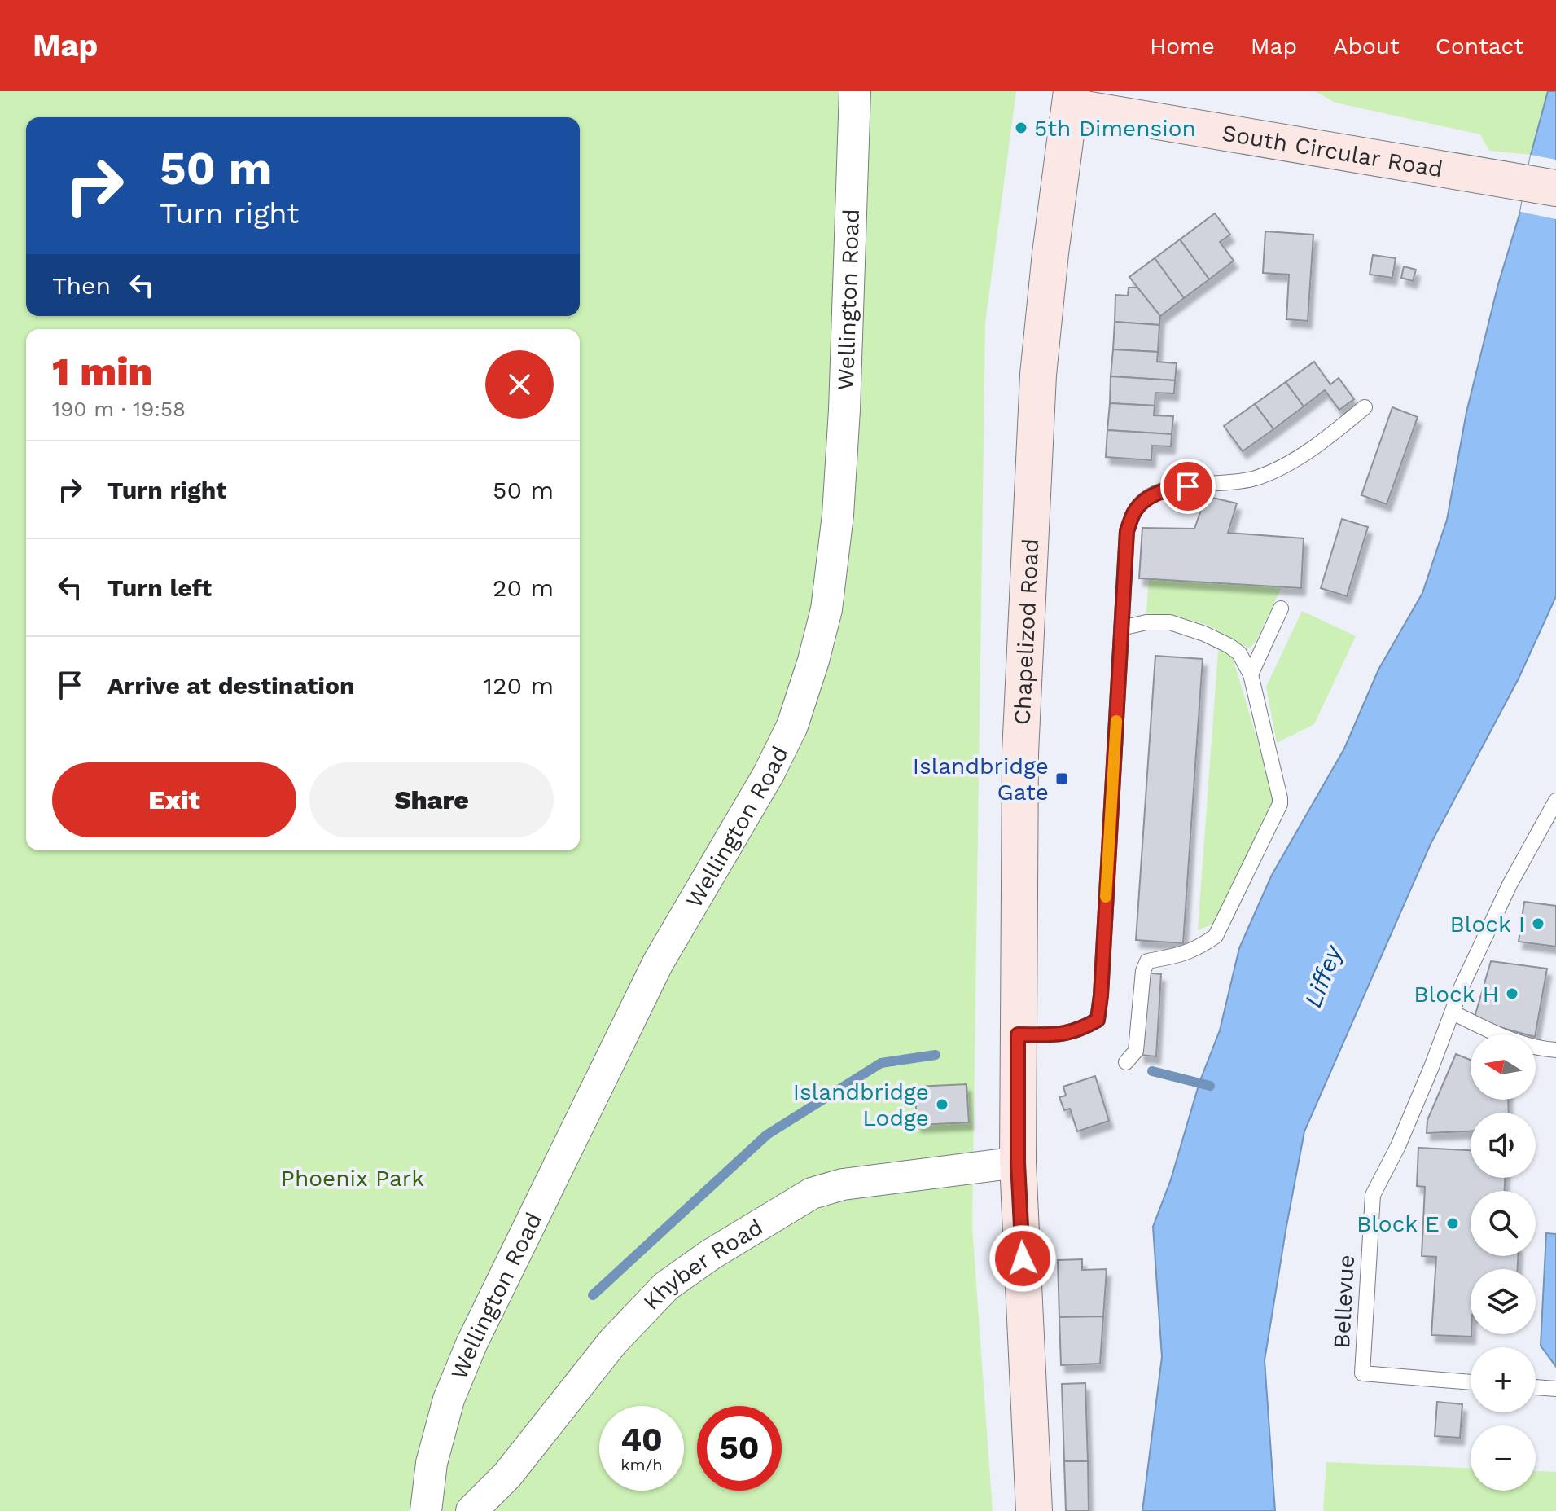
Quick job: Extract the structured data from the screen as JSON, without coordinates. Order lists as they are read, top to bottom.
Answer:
{
  "streets": {
    "main road": ["South Circular Road", "Chapelizod Road"],
    "street": ["Wellington Road", "Khyber Road"],
    "lane": ["Bellevue"]
  },
  "crossings": [
    ["South Circular Road", "Chapelizod Road"],
    ["Chapelizod Road", "Khyber Road"]
  ],
  "water": ["Liffey"],
  "parks": ["Phoenix Park"],
  "places": {
    "other": [
      "5th Dimension",
      "Block I",
      "Block H",
      "Islandbridge Lodge",
      "Block E"
    ],
    "transit": ["Islandbridge Gate"]
  },
  "north": "left",
  "page": {
    "header": "Map",
    "nav": [
      "Home",
      "Map",
      "About",
      "Contact"
    ],
    "turn": ["50 m", "Turn right"],
    "then": "Then",
    "heading": ["1 min", "190 m · 19:58"],
    "list": [
      {
        "name": "Turn right",
        "value": "50 m"
      },
      {
        "name": "Turn left",
        "value": "20 m"
      },
      {
        "name": "Arrive at destination",
        "value": "120 m"
      }
    ],
    "buttons": ["Exit", "Share"],
    "map_buttons": ["+", "−"],
    "speed": "40 km/h",
    "limit": "50"
  }
}
